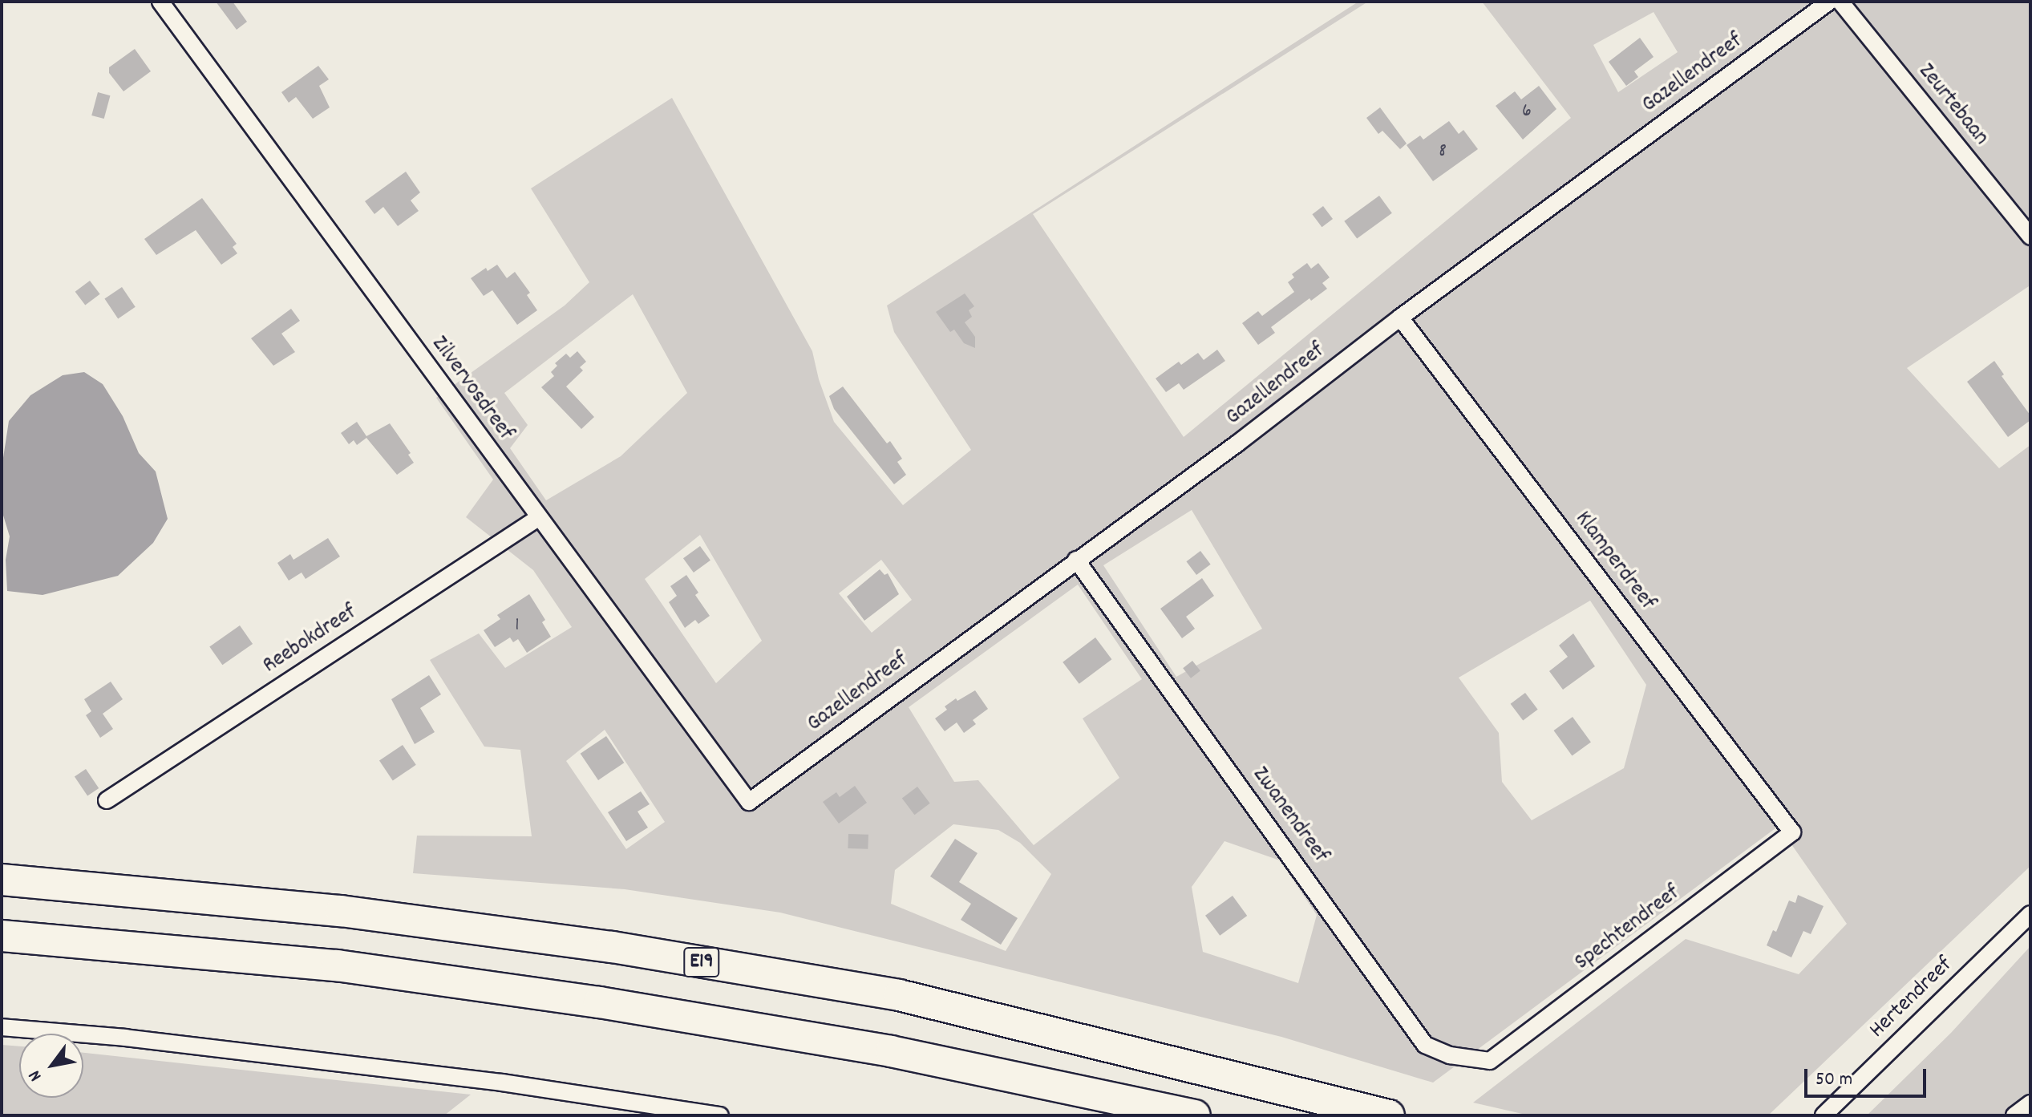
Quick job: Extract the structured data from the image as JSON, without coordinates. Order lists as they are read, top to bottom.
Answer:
{
  "streets": {
    "highway": ["E19"],
    "street": [
      "Gazellendreef",
      "Zeurtebaan",
      "Zilvervosdreef",
      "Klamperdreef",
      "Reebokdreef",
      "Zwanendreef",
      "Spechtendreef",
      "Hertendreef"
    ]
  },
  "crossings": [
    ["Gazellendreef", "Zilvervosdreef"],
    ["Gazellendreef", "Klamperdreef"],
    ["Gazellendreef", "Zwanendreef"],
    ["Zilvervosdreef", "Reebokdreef"],
    ["Klamperdreef", "Spechtendreef"],
    ["Zwanendreef", "Spechtendreef"]
  ],
  "house_numbers": ["6", "8", "1"],
  "scale_bar": "50 m",
  "north": "bottom left"
}
